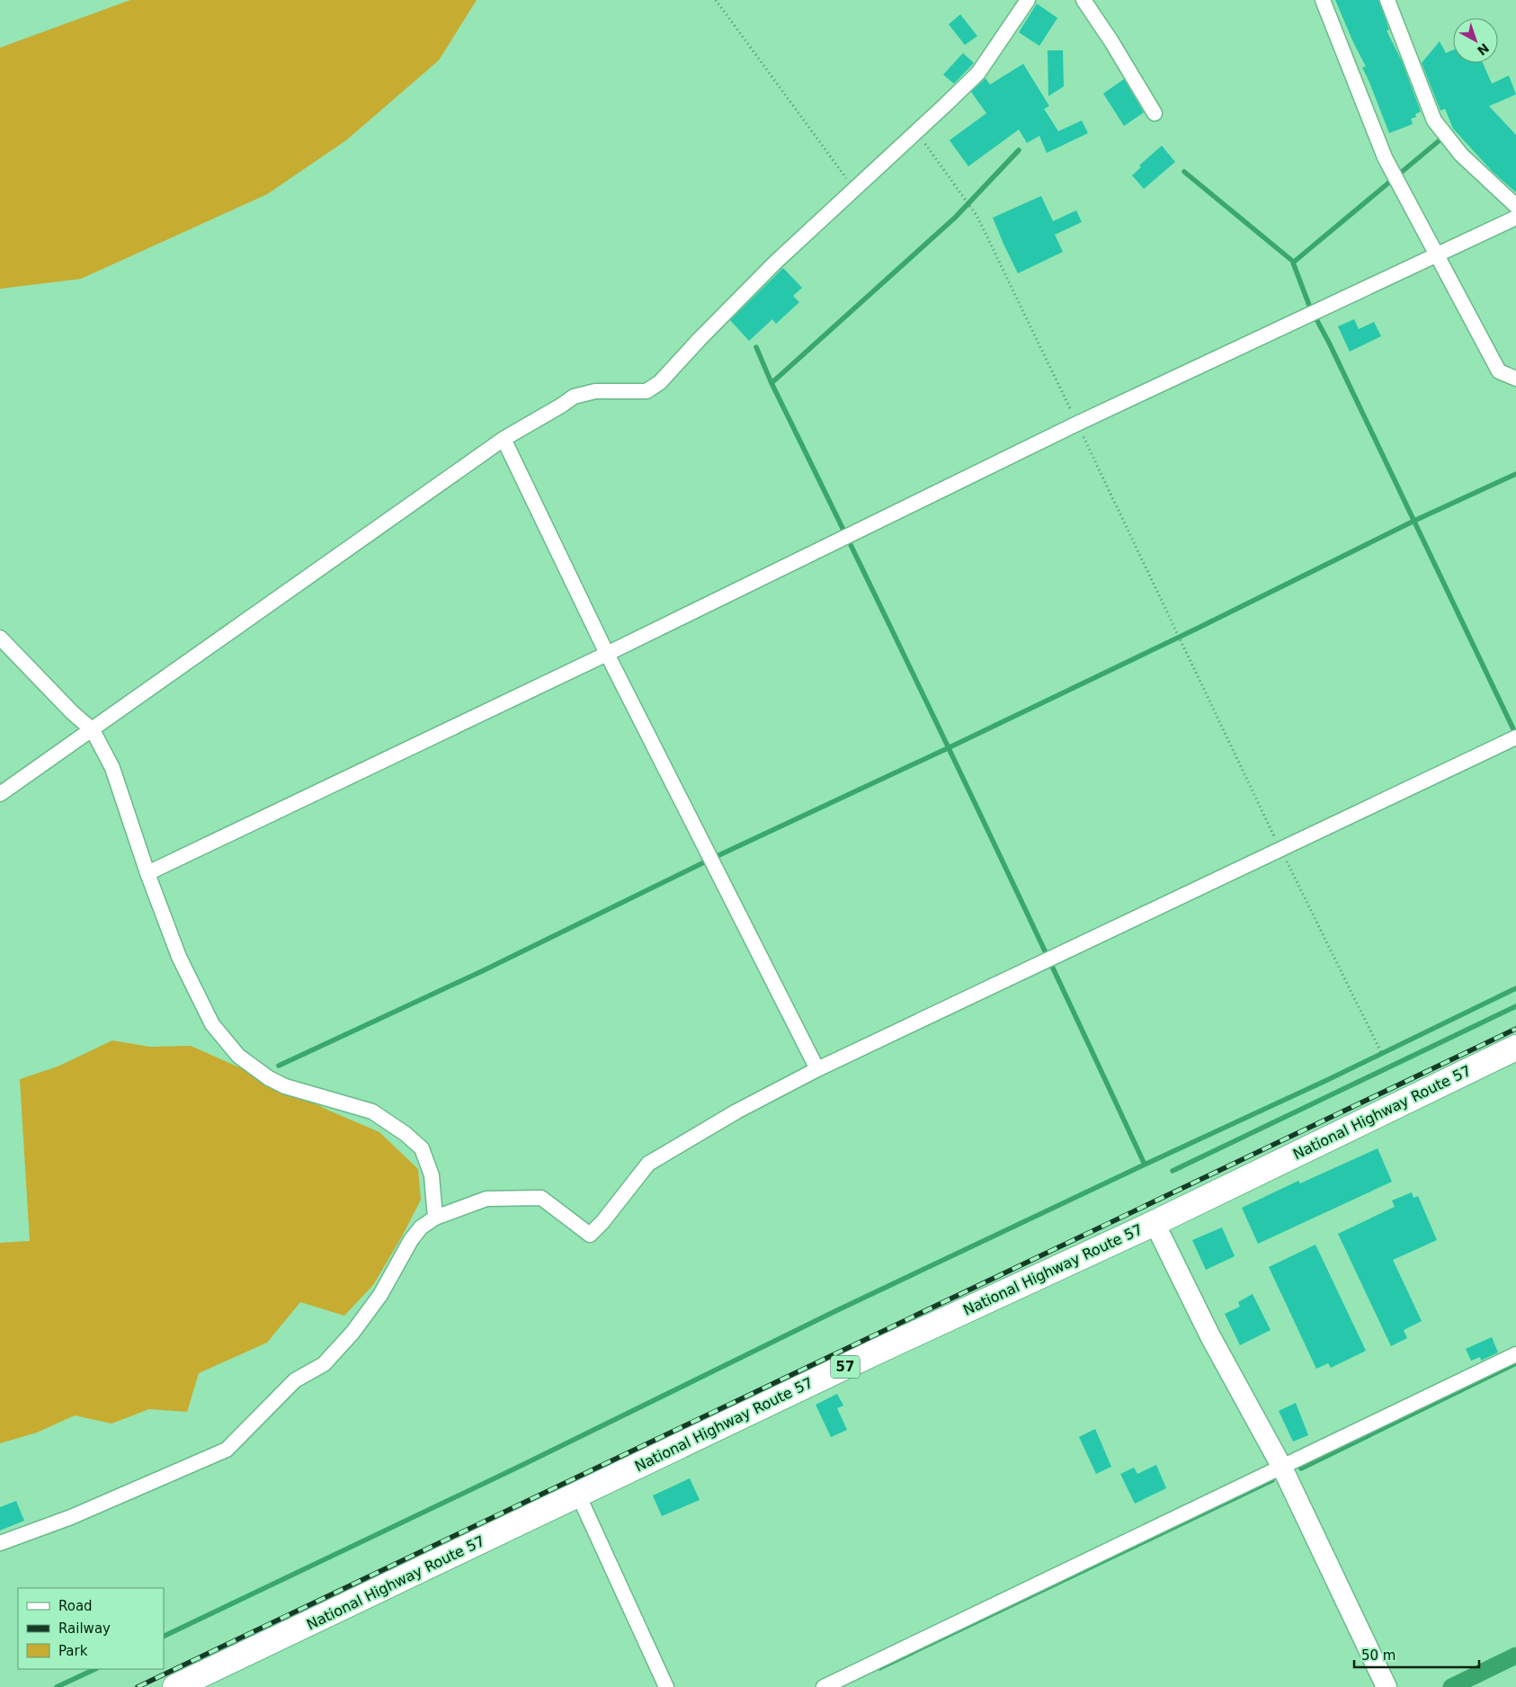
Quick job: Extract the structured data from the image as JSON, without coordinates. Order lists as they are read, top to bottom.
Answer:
{
  "streets": {
    "highway": ["National Highway Route 57", "57"]
  },
  "legend": ["Road", "Railway", "Park"],
  "scale_bar": "50 m",
  "north": "bottom right"
}
